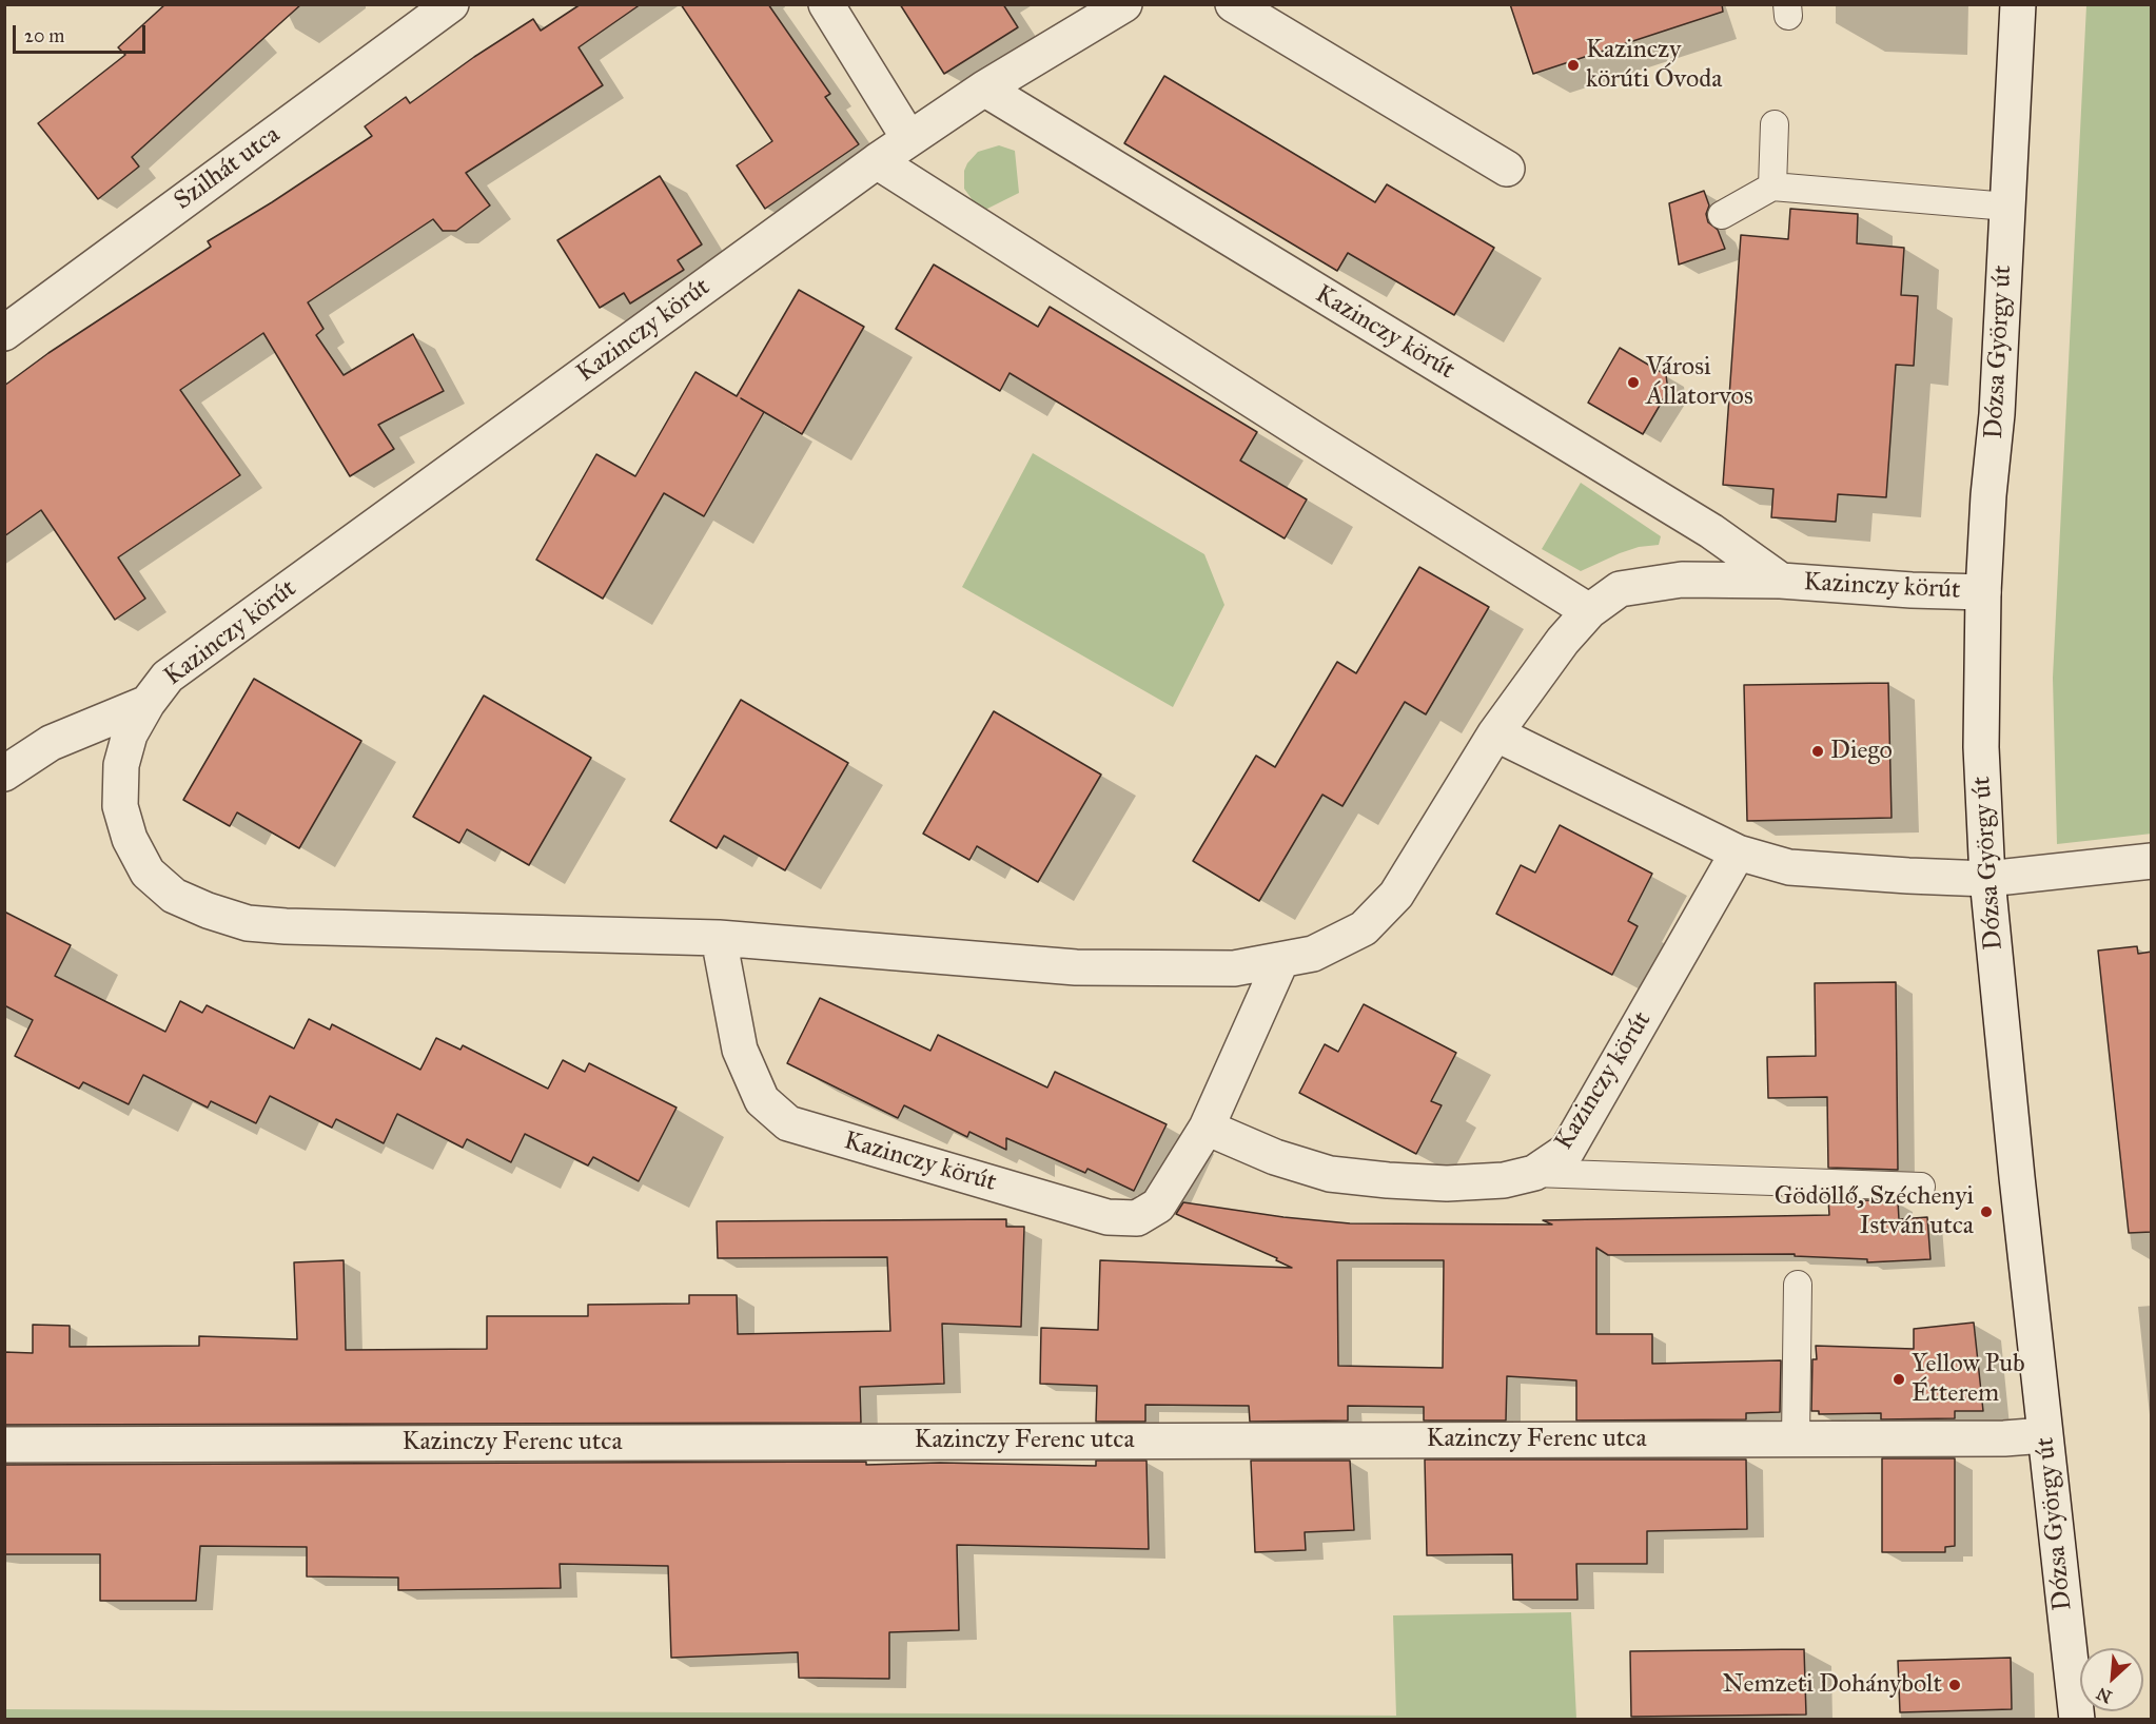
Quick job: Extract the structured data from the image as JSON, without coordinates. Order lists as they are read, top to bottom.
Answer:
{
  "streets": {
    "street": [
      "Szilhát utca",
      "Kazinczy körút",
      "Dózsa György út",
      "Kazinczy Ferenc utca"
    ]
  },
  "crossings": [
    ["Kazinczy körút", "Dózsa György út"],
    ["Dózsa György út", "Kazinczy Ferenc utca"]
  ],
  "places": [
    "Kazinczy körúti Óvoda",
    "Városi Állatorvos",
    "Diego",
    "Gödöllő, Széchenyi István utca",
    "Yellow Pub Étterem",
    "Nemzeti Dohánybolt"
  ],
  "scale_bar": "20 m",
  "north": "bottom left"
}
